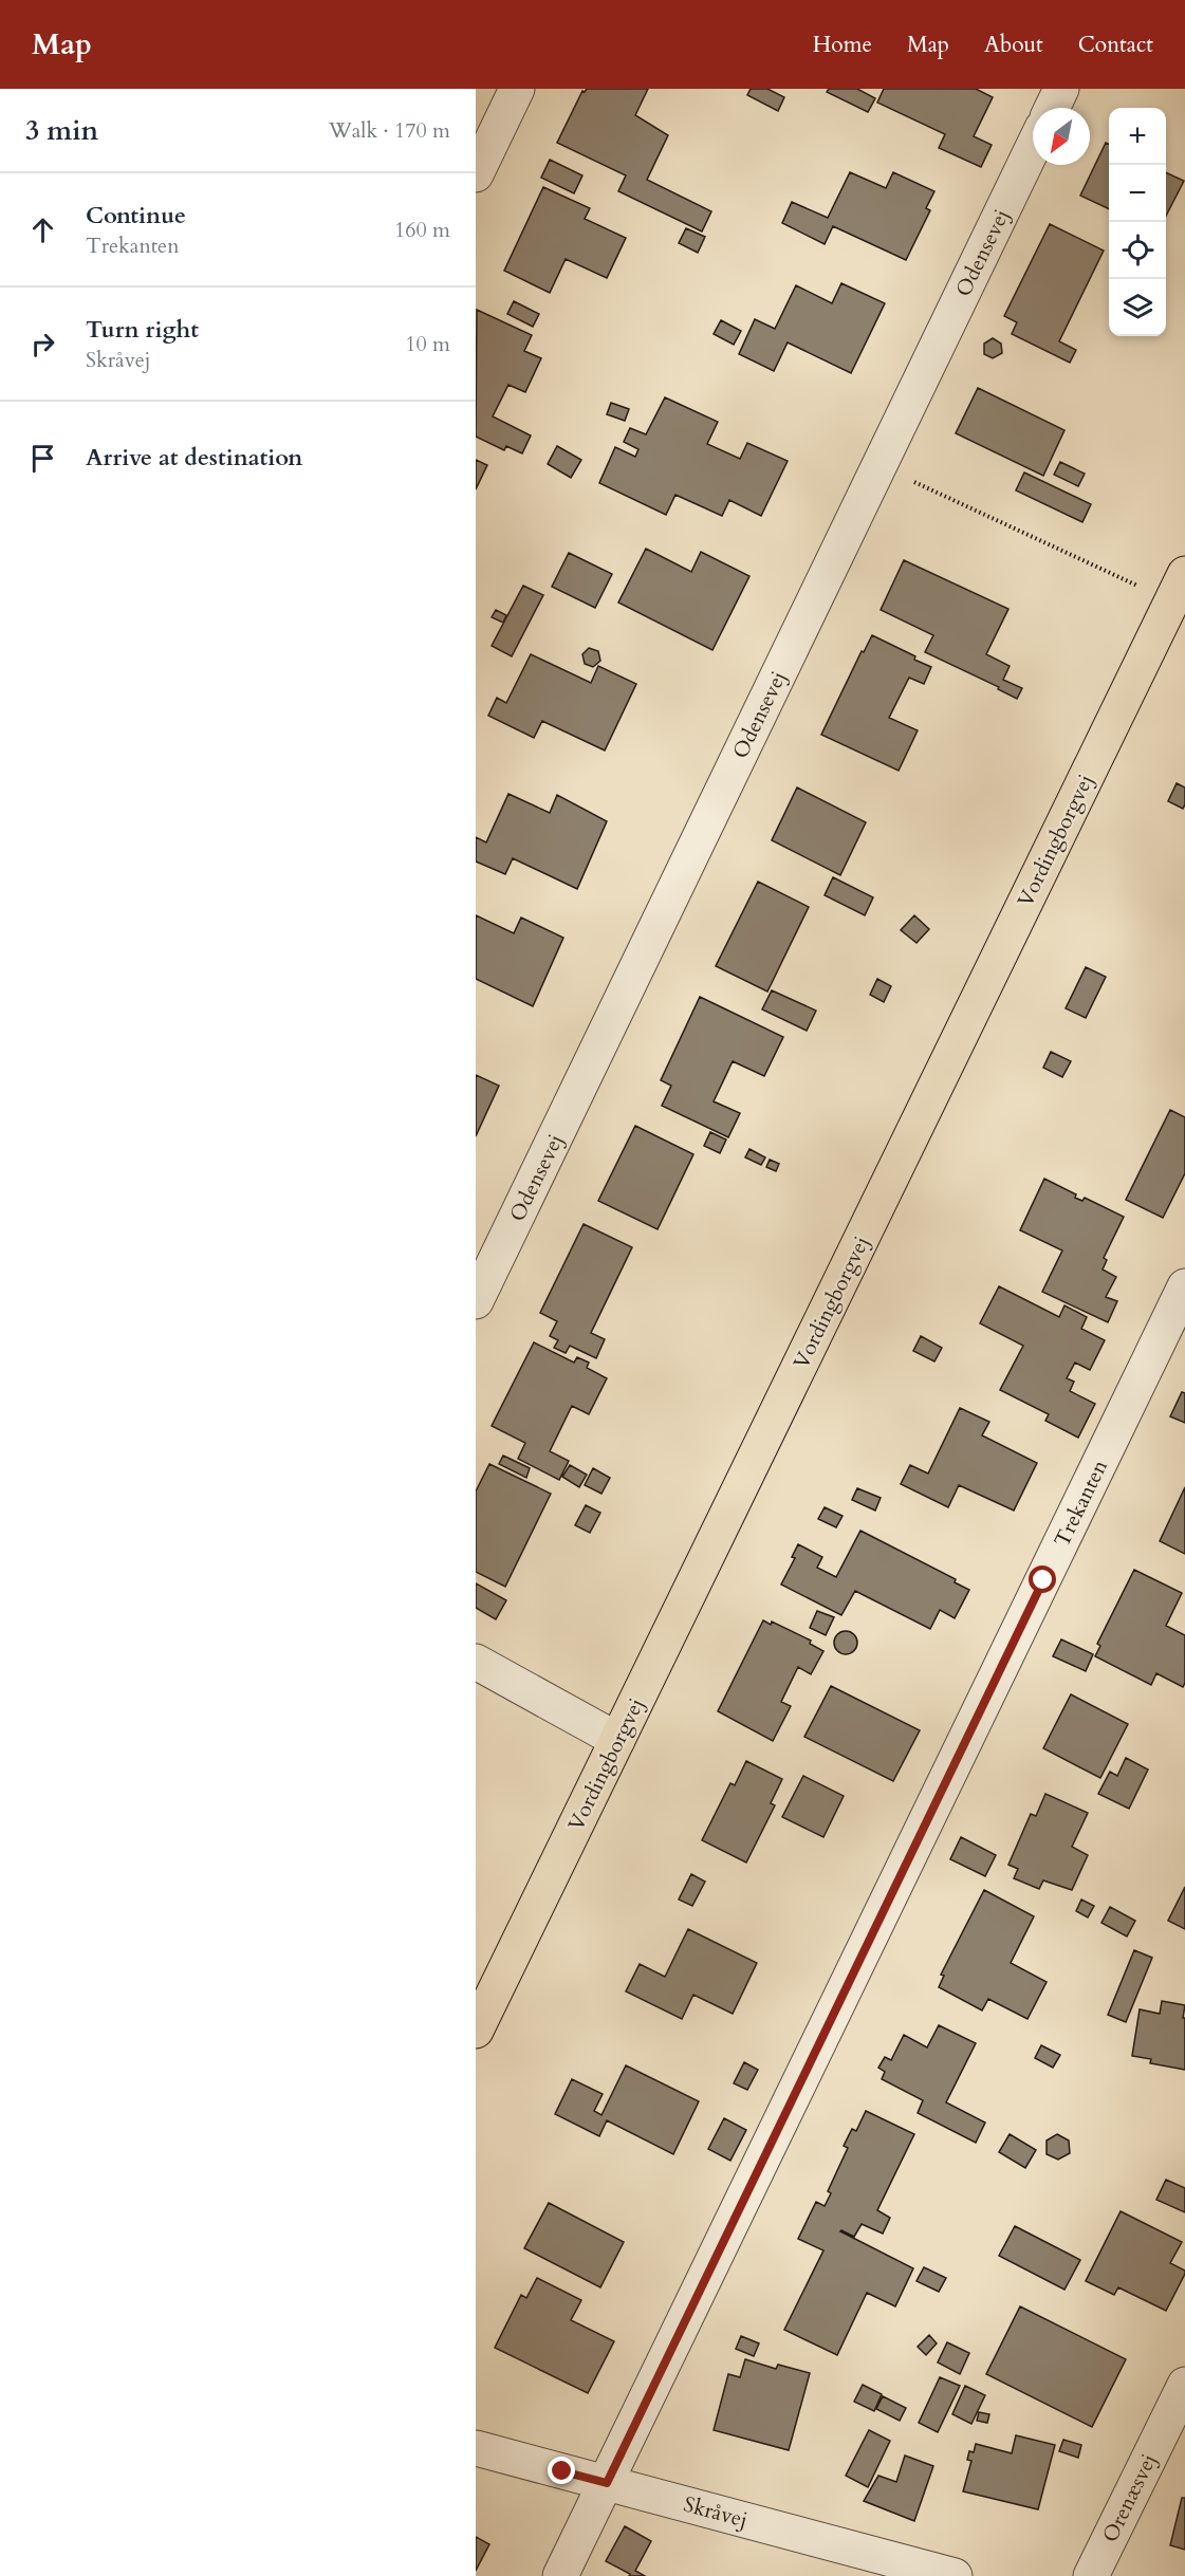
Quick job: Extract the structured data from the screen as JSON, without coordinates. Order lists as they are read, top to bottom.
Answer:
{
  "streets": {
    "main road": ["Vordingborgvej"],
    "street": [
      "Odensevej",
      "Trekanten",
      "Orenæsvej",
      "Skråvej"
    ]
  },
  "crossings": [
    ["Trekanten", "Skråvej"]
  ],
  "north": "bottom left",
  "page": {
    "header": "Map",
    "nav": [
      "Home",
      "Map",
      "About",
      "Contact"
    ],
    "heading": ["3 min", "Walk · 170 m"],
    "map_buttons": ["+", "−"],
    "list": [
      ["Continue", "Trekanten", "160 m"],
      ["Turn right", "Skråvej", "10 m"],
      "Arrive at destination"
    ]
  }
}
